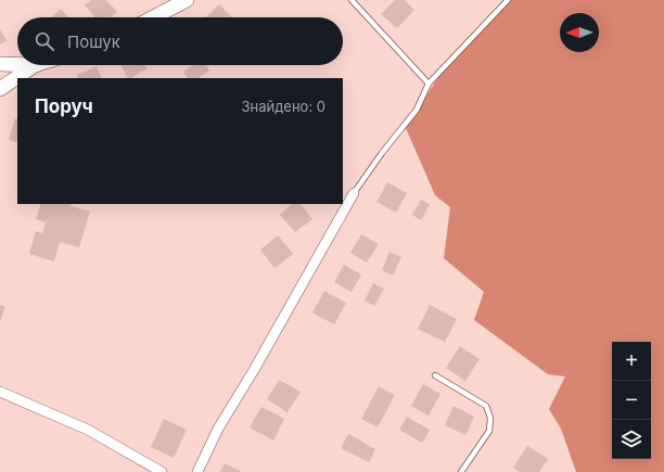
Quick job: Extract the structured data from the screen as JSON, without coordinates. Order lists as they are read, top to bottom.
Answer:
{
  "north": "left",
  "page": {
    "search": "Пошук",
    "heading": ["Поруч", "Знайдено: 0"],
    "map_buttons": ["+", "−"]
  }
}
